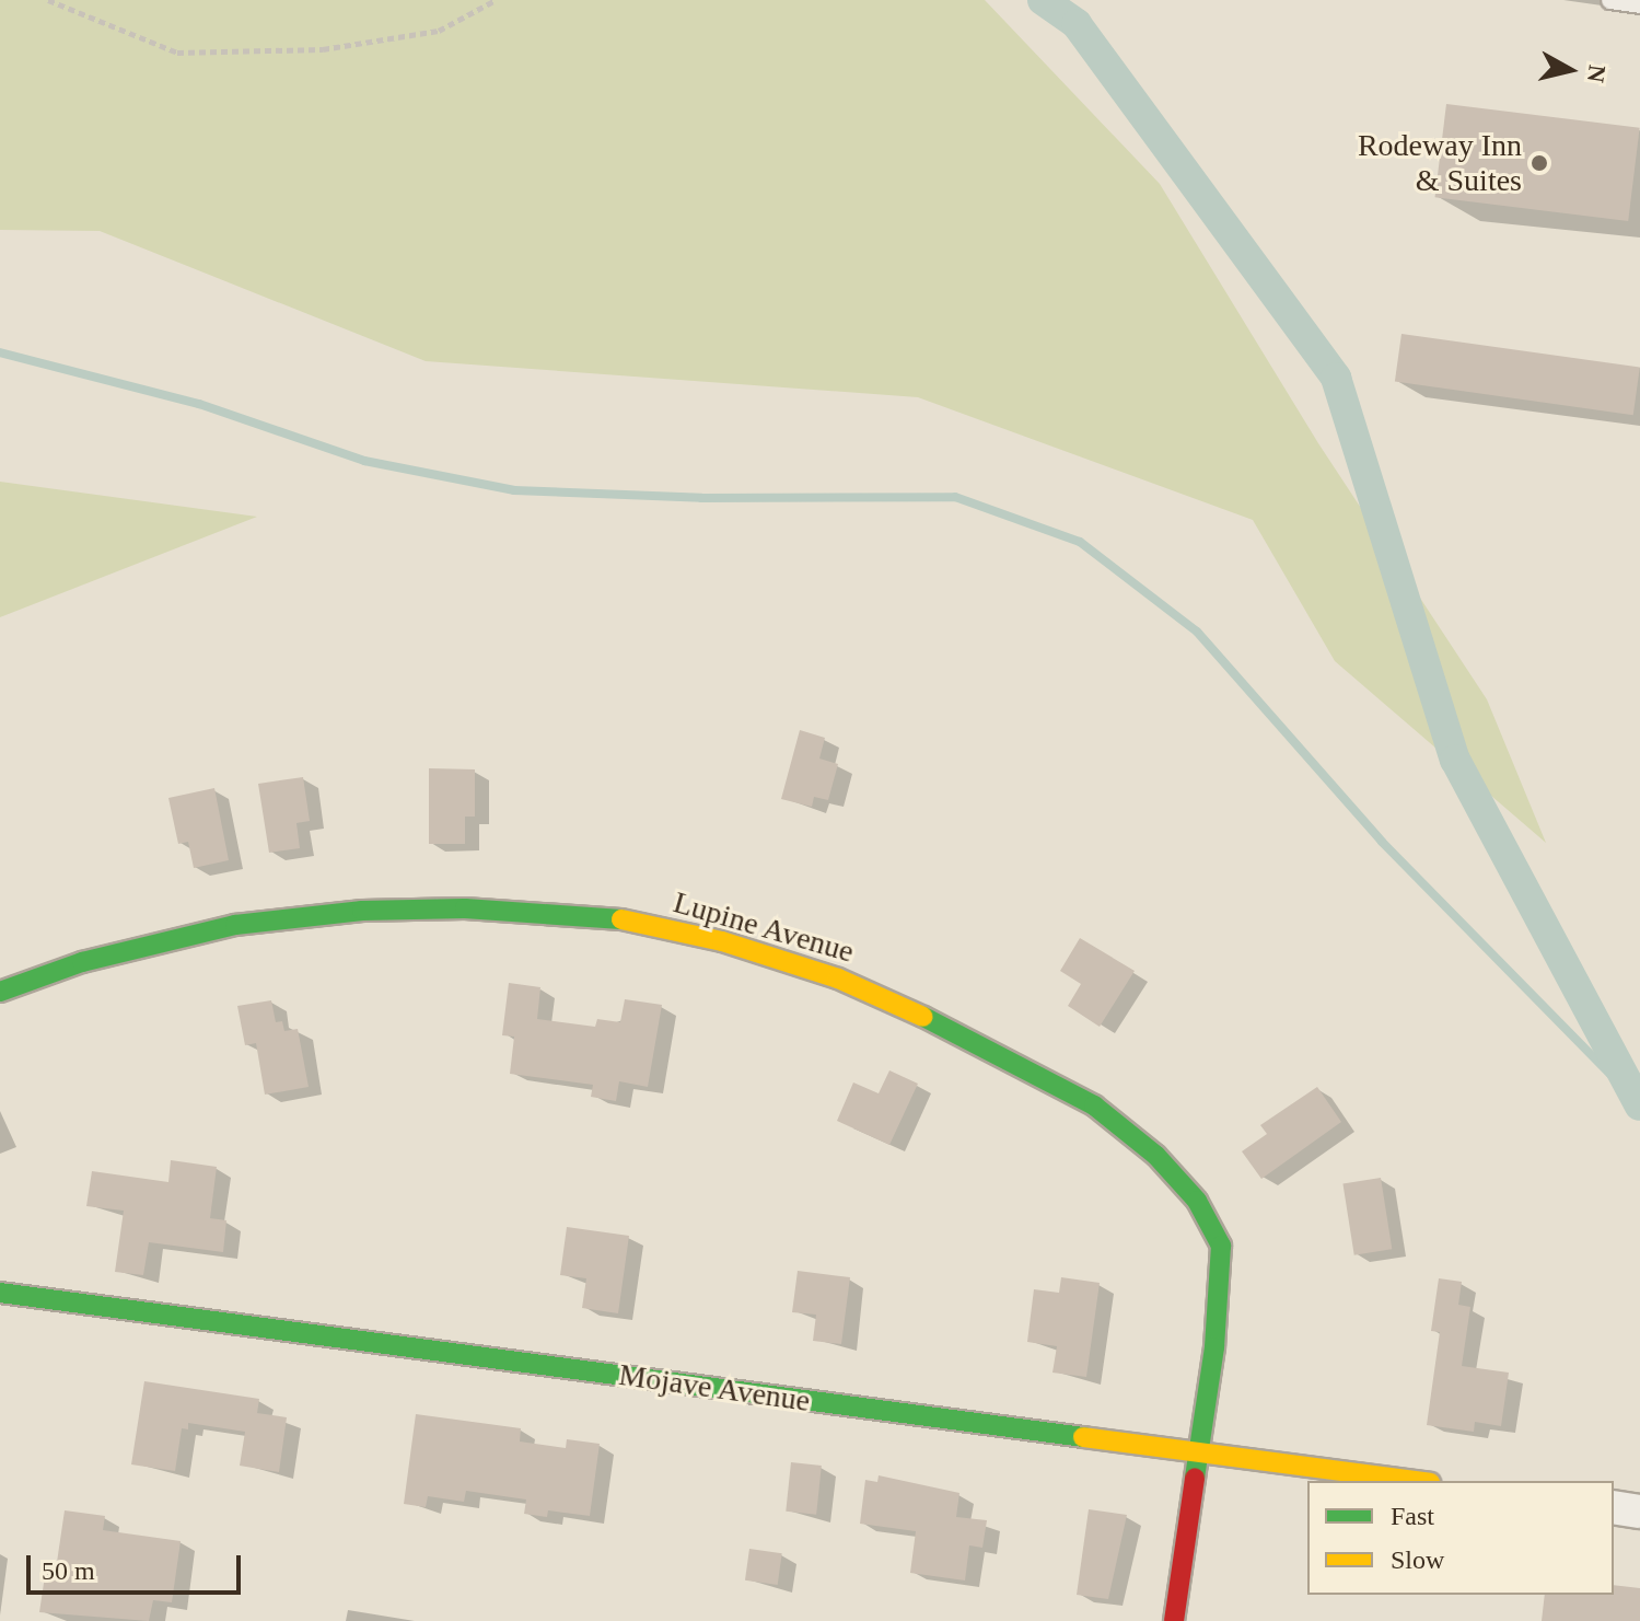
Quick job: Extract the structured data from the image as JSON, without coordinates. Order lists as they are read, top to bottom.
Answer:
{
  "streets": {
    "street": ["Lupine Avenue", "Mojave Avenue"]
  },
  "crossings": [
    ["Lupine Avenue", "Mojave Avenue"]
  ],
  "places": ["Rodeway Inn & Suites"],
  "legend": ["Fast", "Slow"],
  "scale_bar": "50 m",
  "north": "right"
}
